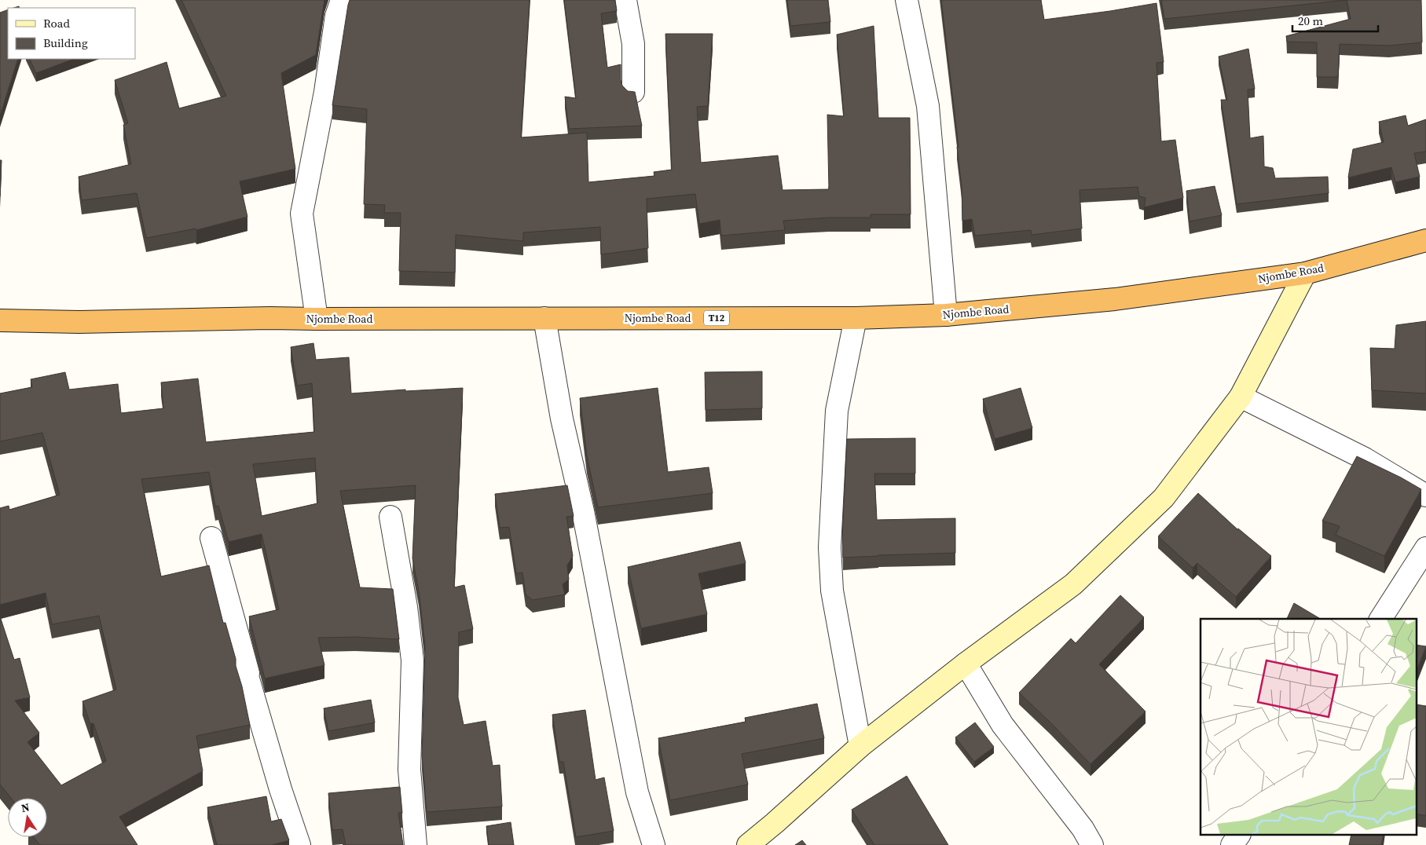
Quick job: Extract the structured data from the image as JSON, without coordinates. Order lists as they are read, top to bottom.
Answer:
{
  "streets": {
    "highway": ["Njombe Road", "T12"]
  },
  "legend": ["Road", "Building"],
  "scale_bar": "20 m",
  "north": "top"
}
